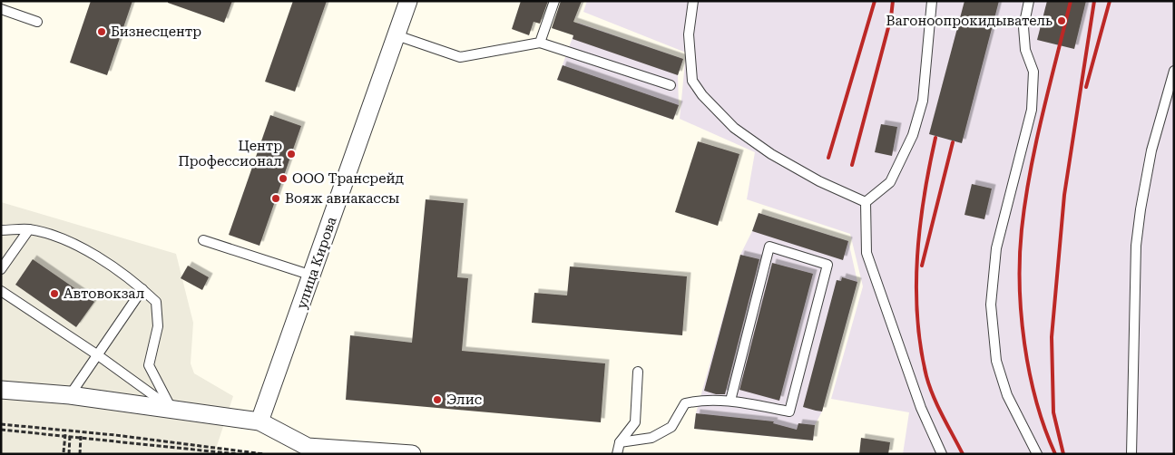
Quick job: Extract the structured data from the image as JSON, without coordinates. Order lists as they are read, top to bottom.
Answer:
{
  "streets": {
    "street": ["улица Кирова"]
  },
  "places": [
    "Вагоноопрокидыватель",
    "Бизнесцентр",
    "Центр Профессионал",
    "ООО Трансрейд",
    "Вояж авиакассы",
    "Автовокзал",
    "Элис"
  ]
}
